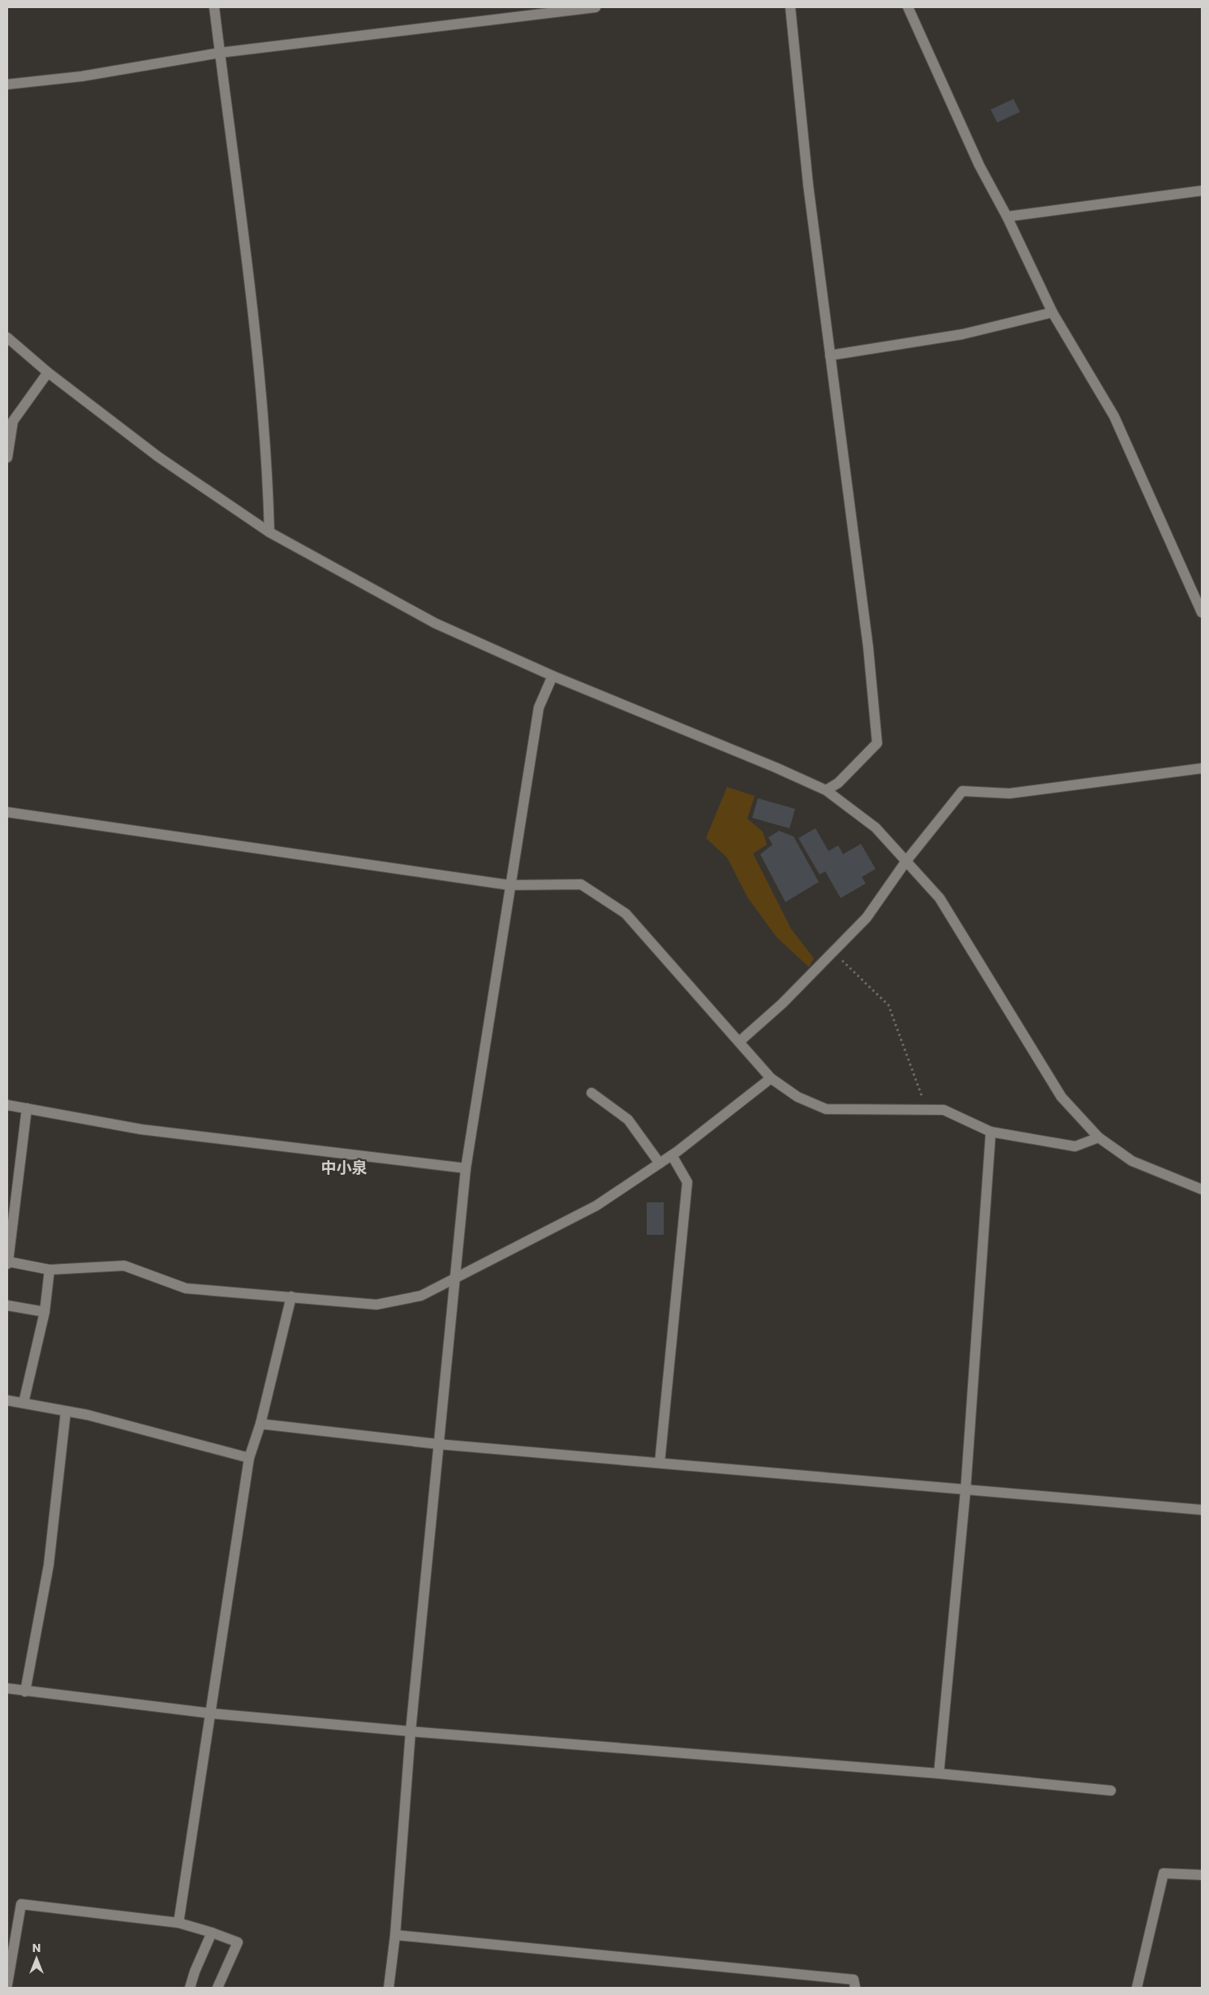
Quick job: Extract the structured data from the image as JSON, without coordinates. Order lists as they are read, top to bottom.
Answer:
{
  "districts": ["中小泉"],
  "north": "top"
}
